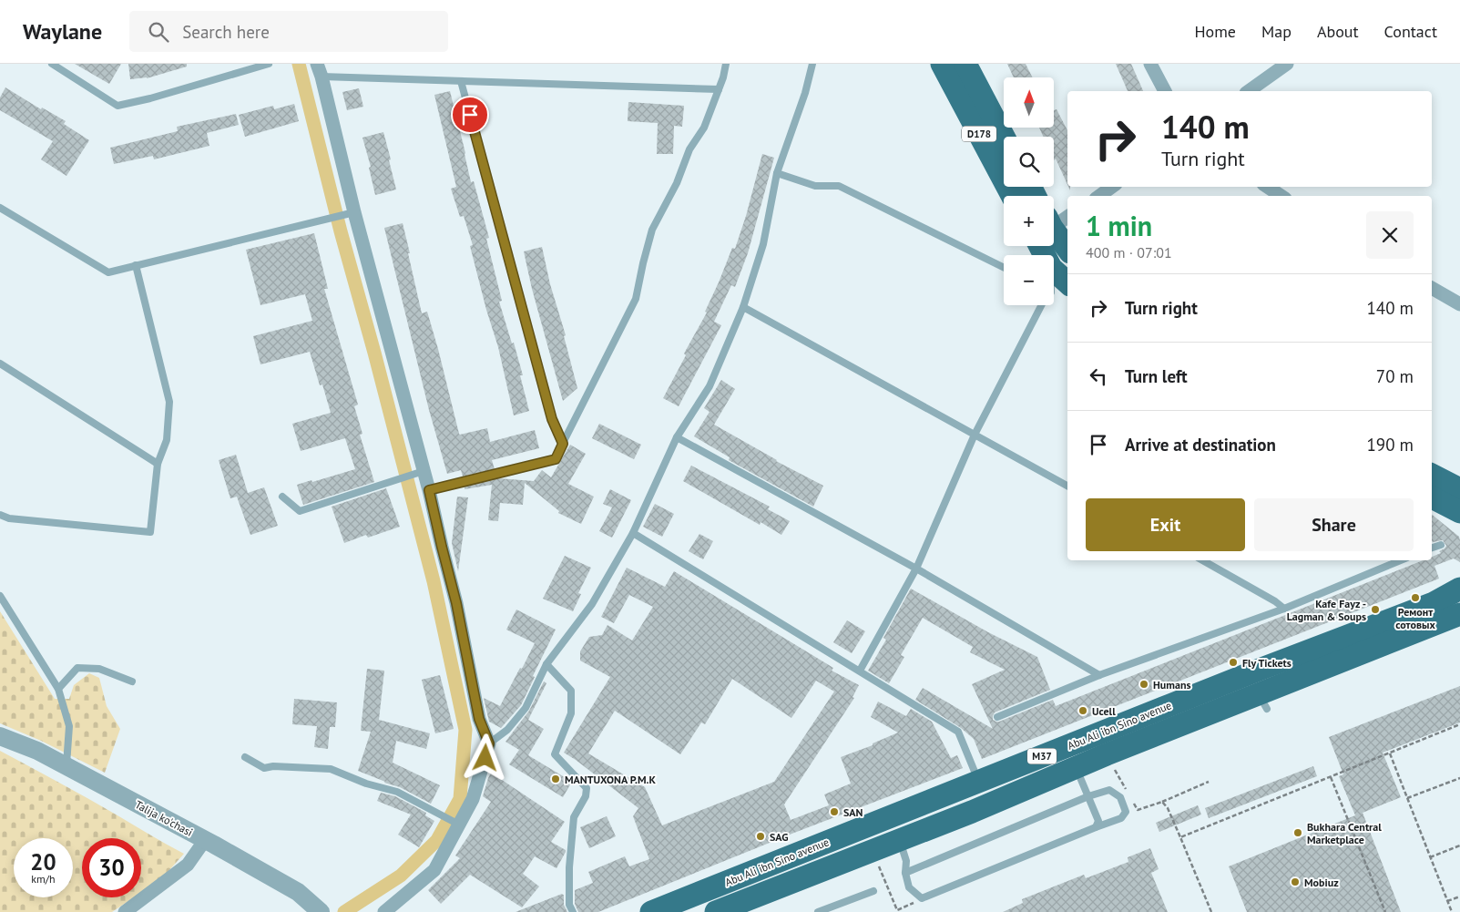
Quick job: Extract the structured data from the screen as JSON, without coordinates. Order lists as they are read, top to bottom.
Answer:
{
  "streets": {
    "main road": ["D178", "Abu Ali ibn Sino avenue", "M37"],
    "street": ["Talija ko'chasi"]
  },
  "places": [
    "Ремонт сотовых",
    "Kafe Fayz - Lagman & Soups",
    "Fly Tickets",
    "Humans",
    "Ucell",
    "MANTUXONA P.M.K",
    "SAN",
    "Bukhara Central Marketplace",
    "SAG",
    "Mobiuz"
  ],
  "north": "top",
  "page": {
    "header": "Waylane",
    "search": "Search here",
    "nav": [
      "Home",
      "Map",
      "About",
      "Contact"
    ],
    "map_buttons": ["+", "−"],
    "turn": ["140 m", "Turn right"],
    "heading": ["1 min", "400 m · 07:01"],
    "list": [
      {
        "name": "Turn right",
        "value": "140 m"
      },
      {
        "name": "Turn left",
        "value": "70 m"
      },
      {
        "name": "Arrive at destination",
        "value": "190 m"
      }
    ],
    "buttons": ["Exit", "Share"],
    "speed": "20 km/h",
    "limit": "30"
  }
}
